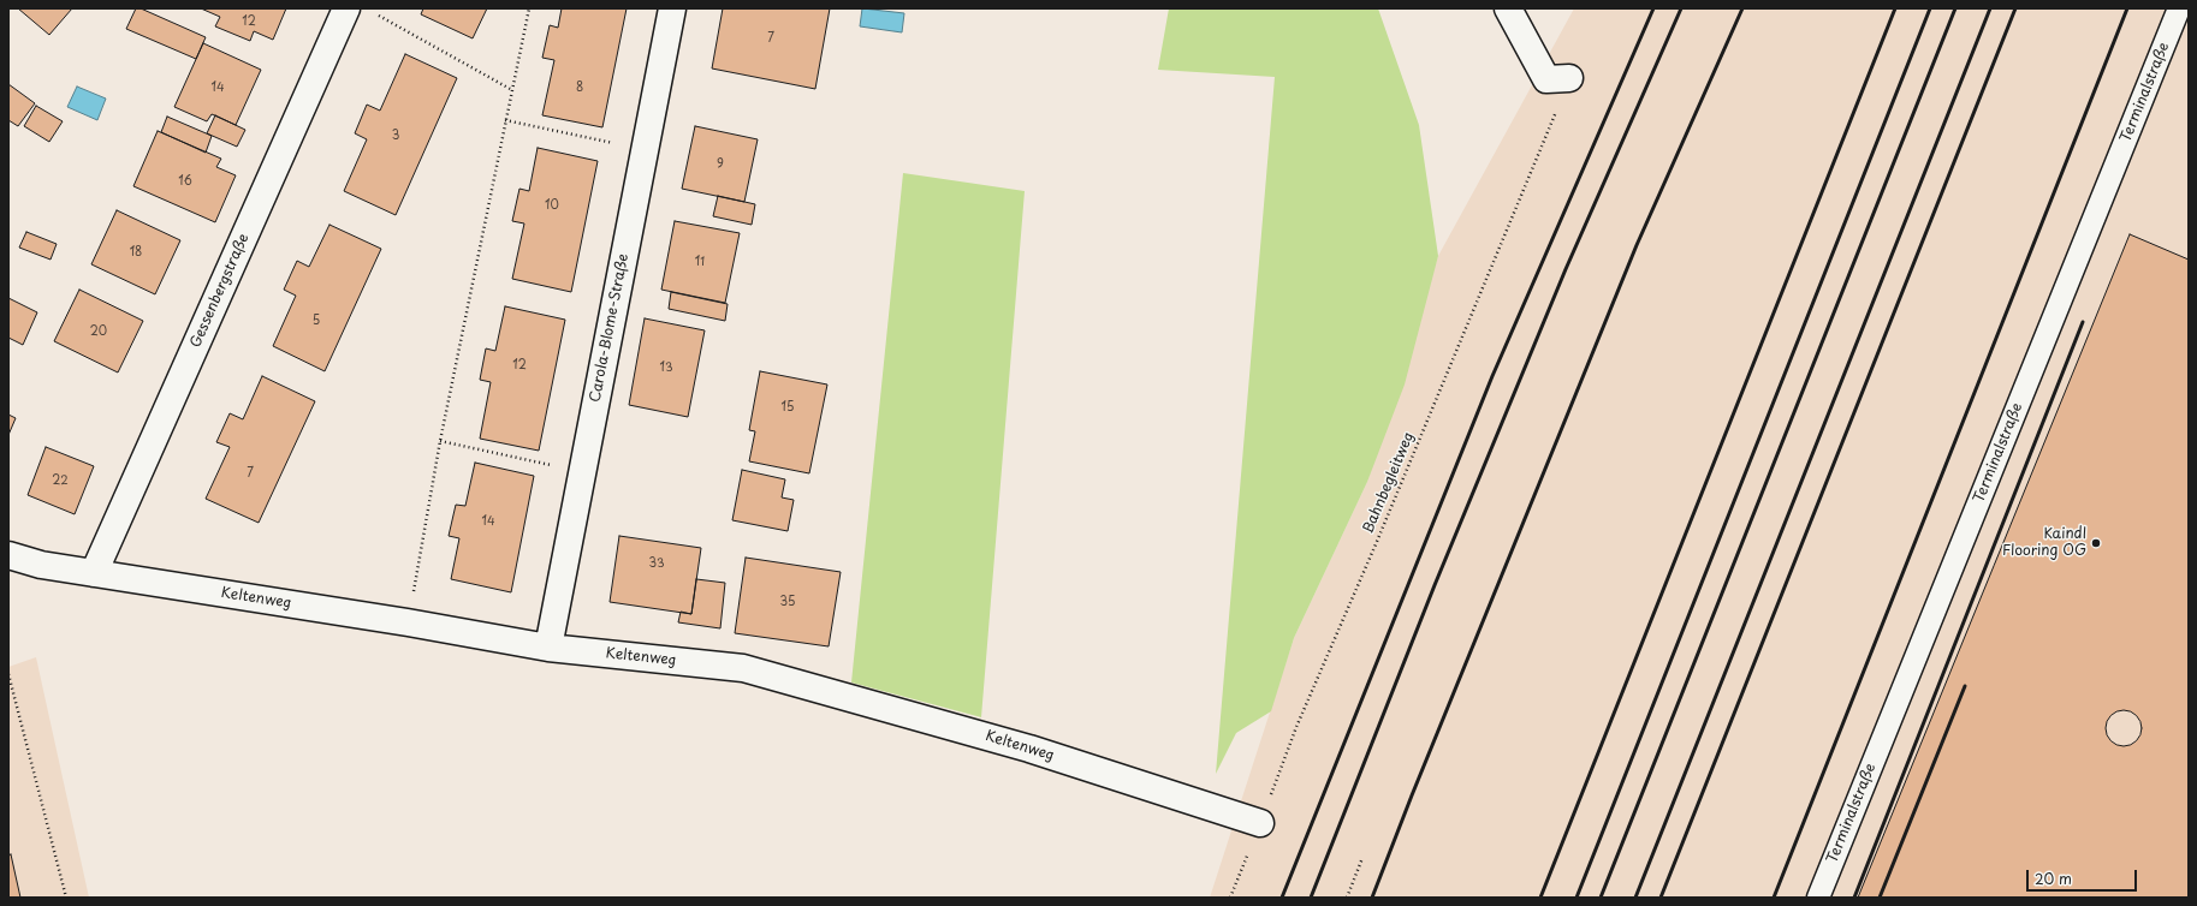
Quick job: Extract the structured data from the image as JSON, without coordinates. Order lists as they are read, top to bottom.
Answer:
{
  "streets": {
    "street": ["Gessenbergstraße", "Carola-Blome-Straße", "Keltenweg"],
    "lane": ["Terminalstraße"],
    "path": ["Bahnbegleitweg"]
  },
  "crossings": [
    ["Gessenbergstraße", "Keltenweg"],
    ["Carola-Blome-Straße", "Keltenweg"],
    ["Bahnbegleitweg", "Keltenweg"]
  ],
  "places": ["Kaindl Flooring OG"],
  "house_numbers": [
    "12",
    "7",
    "14",
    "8",
    "3",
    "9",
    "16",
    "10",
    "18",
    "11",
    "5",
    "20",
    "12",
    "13",
    "15",
    "7",
    "22",
    "14",
    "33",
    "35"
  ],
  "scale_bar": "20 m"
}
